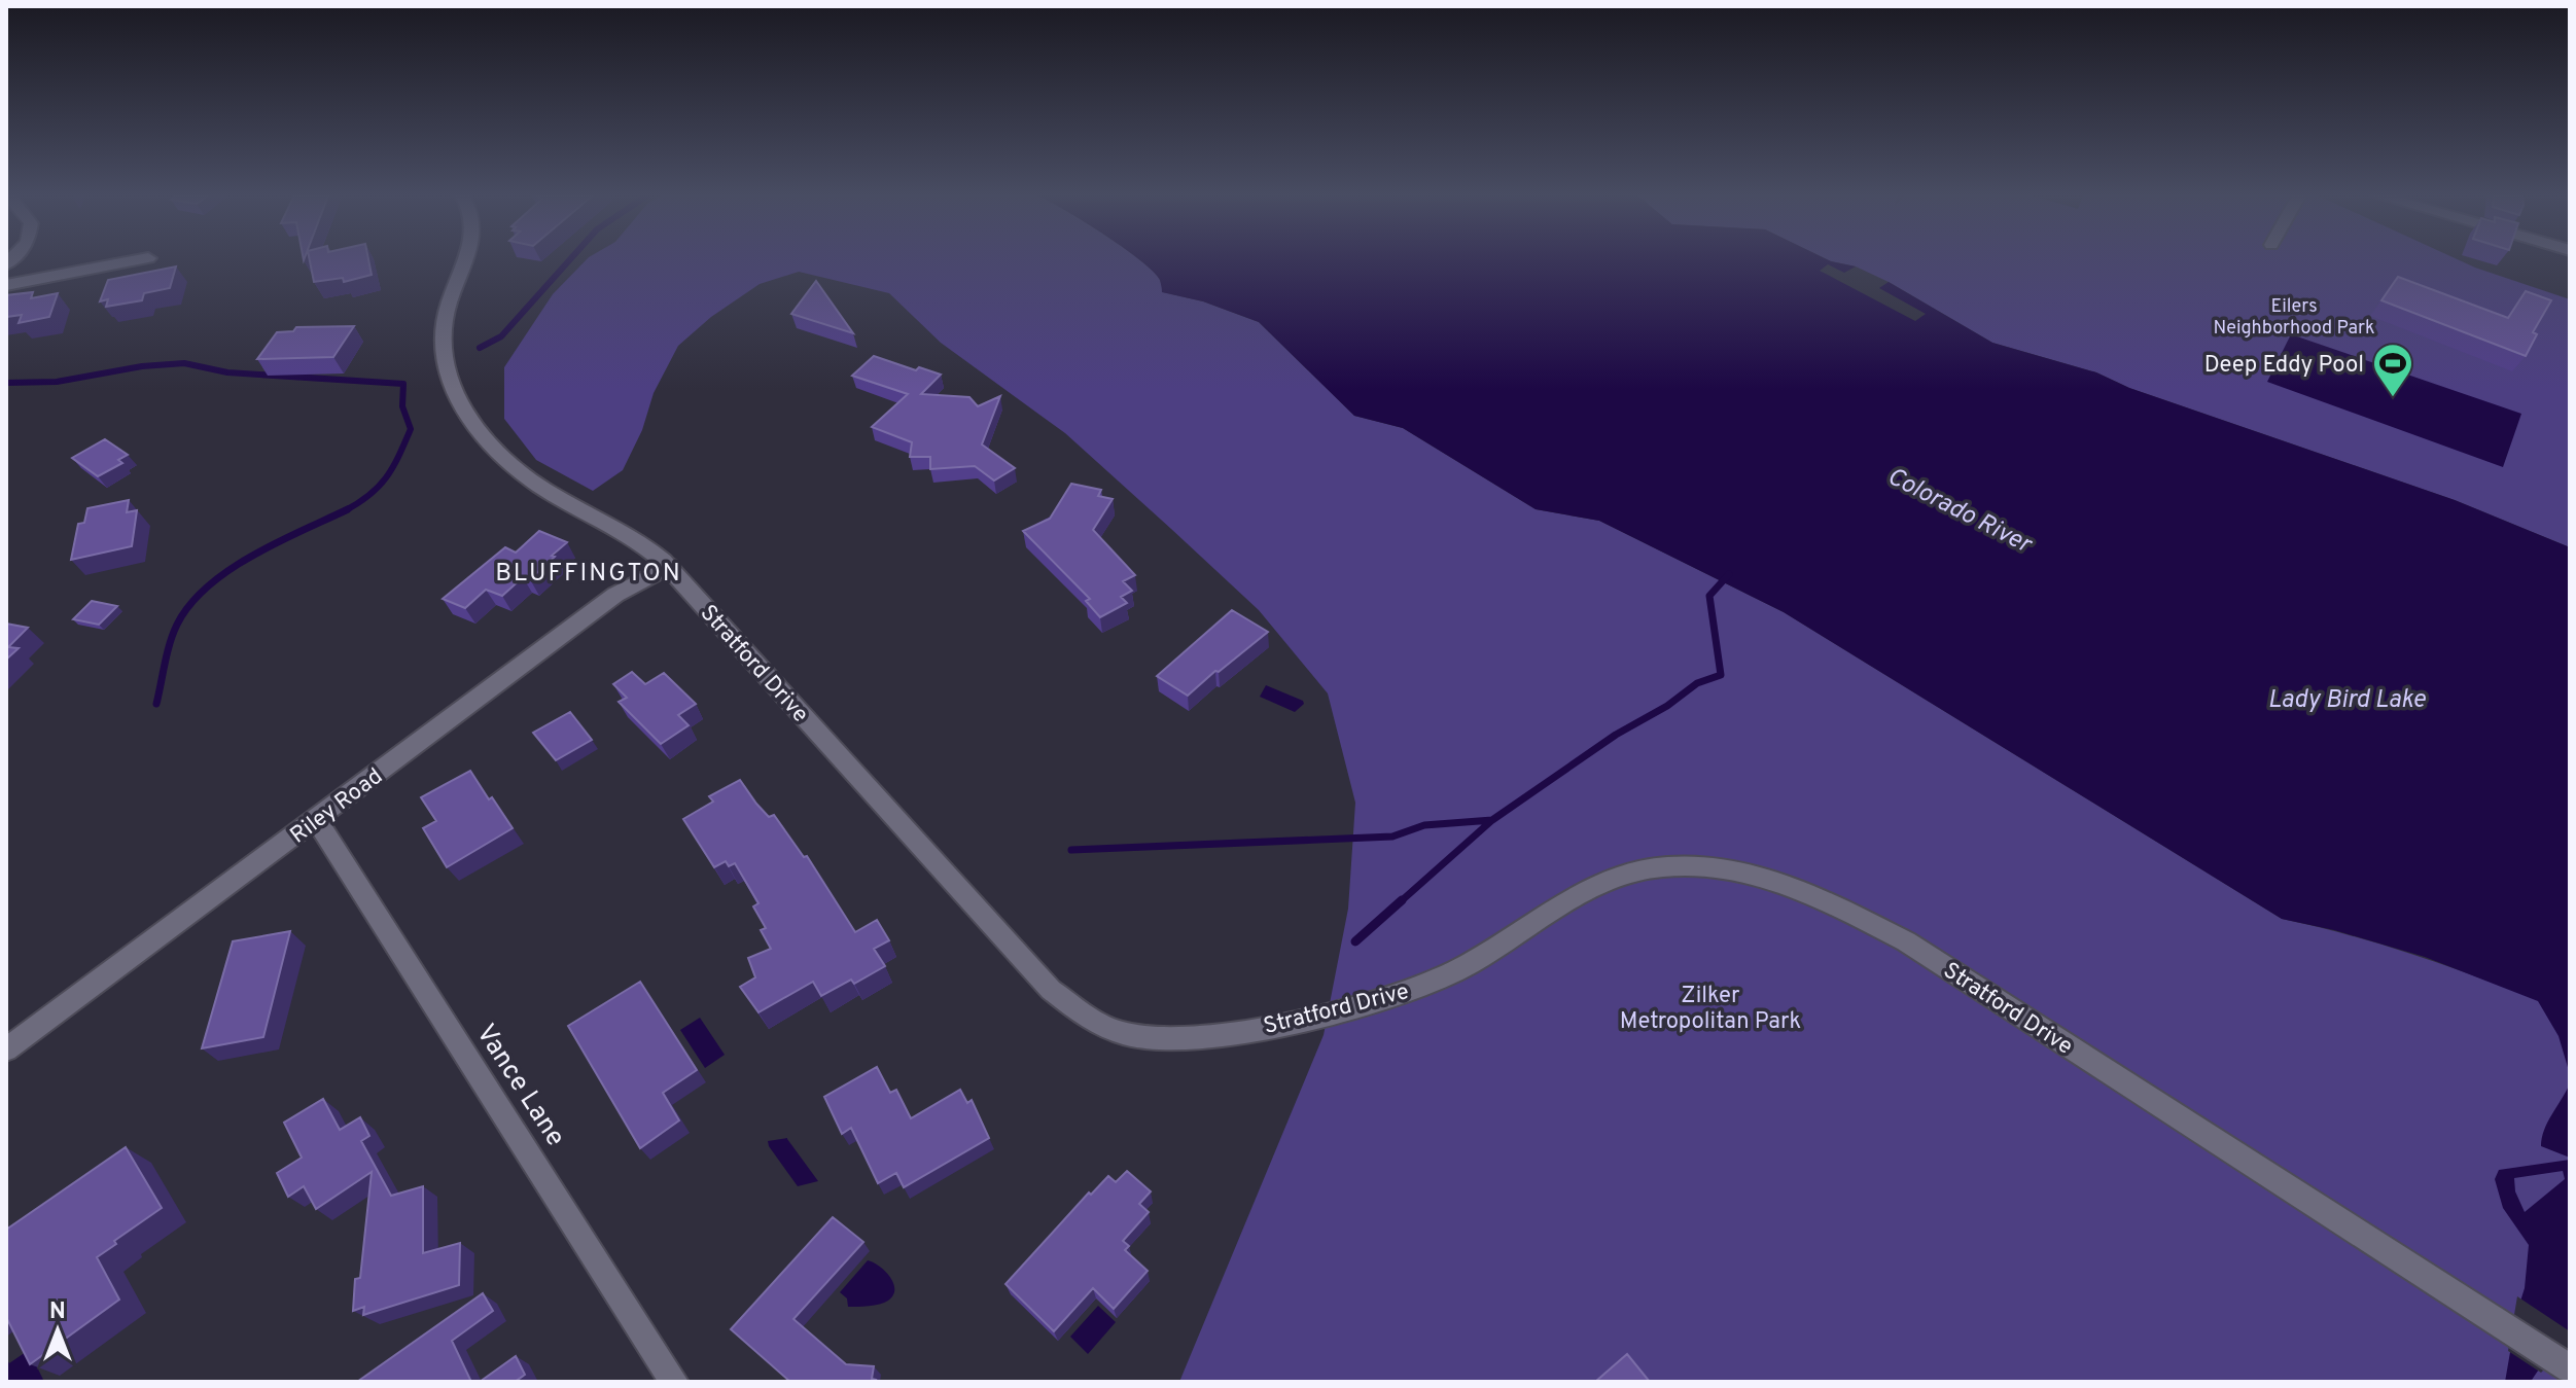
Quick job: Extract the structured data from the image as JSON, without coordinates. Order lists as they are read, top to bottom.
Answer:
{
  "streets": {
    "street": ["Stratford Drive", "Riley Road", "Vance Lane"]
  },
  "crossings": [
    ["Stratford Drive", "Riley Road"],
    ["Riley Road", "Vance Lane"]
  ],
  "districts": ["BLUFFINGTON"],
  "water": ["Colorado River", "Lady Bird Lake"],
  "parks": ["Eilers Neighborhood Park", "Zilker Metropolitan Park"],
  "places": {
    "sports": ["Deep Eddy Pool"]
  },
  "north": "top"
}
